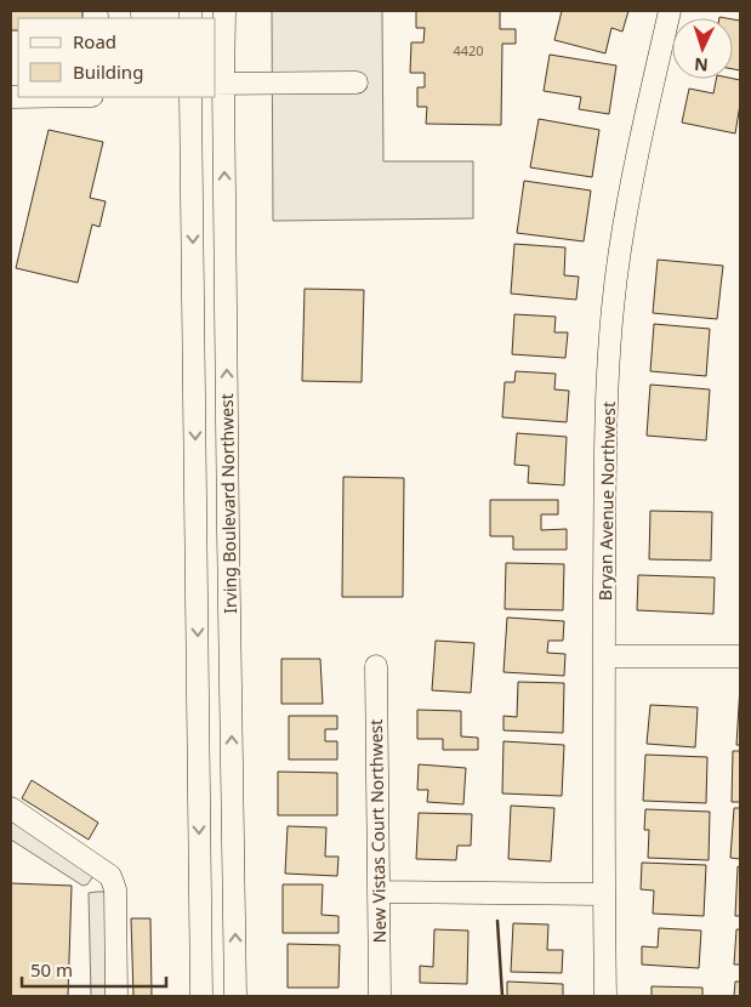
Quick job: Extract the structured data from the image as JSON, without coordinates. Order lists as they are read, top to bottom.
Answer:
{
  "streets": {
    "street": ["Bryan Avenue Northwest", "Irving Boulevard Northwest", "New Vistas Court Northwest"]
  },
  "house_numbers": ["4420"],
  "legend": ["Road", "Building"],
  "scale_bar": "50 m",
  "north": "bottom"
}
